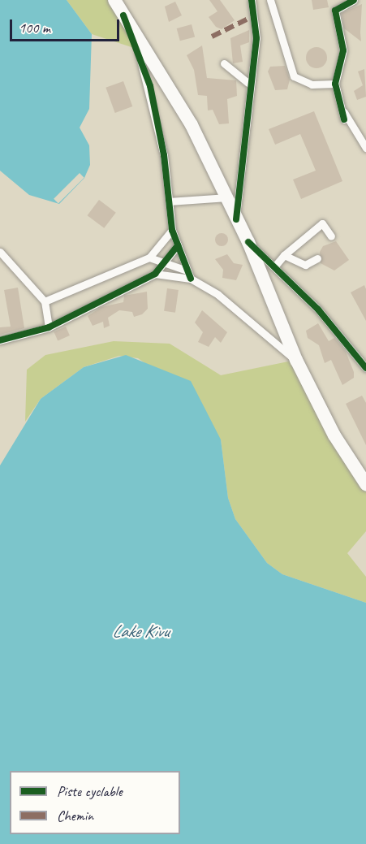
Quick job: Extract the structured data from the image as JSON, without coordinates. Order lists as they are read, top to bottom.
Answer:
{
  "water": ["Lake Kivu"],
  "legend": ["Piste cyclable", "Chemin"],
  "scale_bar": "100 m"
}
